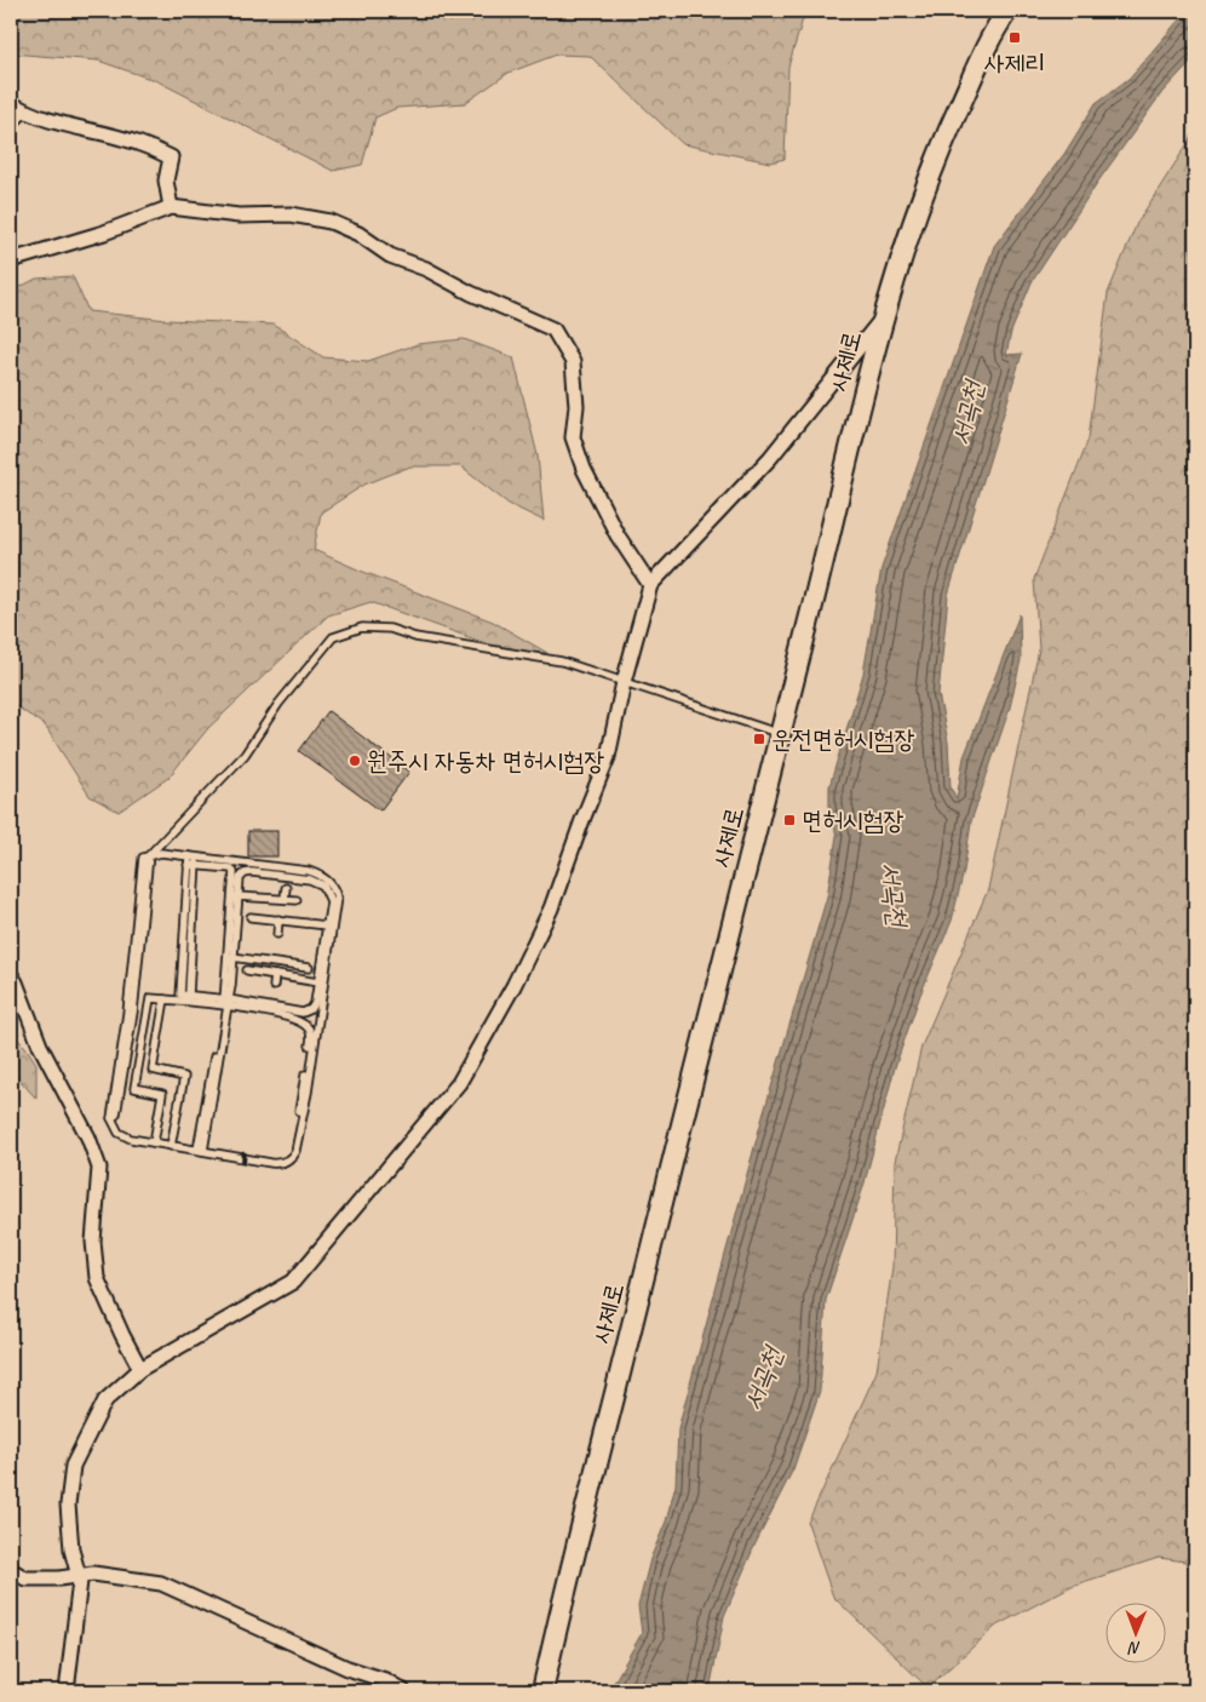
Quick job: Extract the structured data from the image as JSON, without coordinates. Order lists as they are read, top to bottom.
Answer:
{
  "streets": {
    "street": ["사제로"]
  },
  "water": ["서곡천"],
  "places": {
    "transit": ["사제리", "운전면허시험장", "면허시험장"],
    "other": ["원주시 자동차 면허시험장"]
  },
  "north": "bottom"
}
